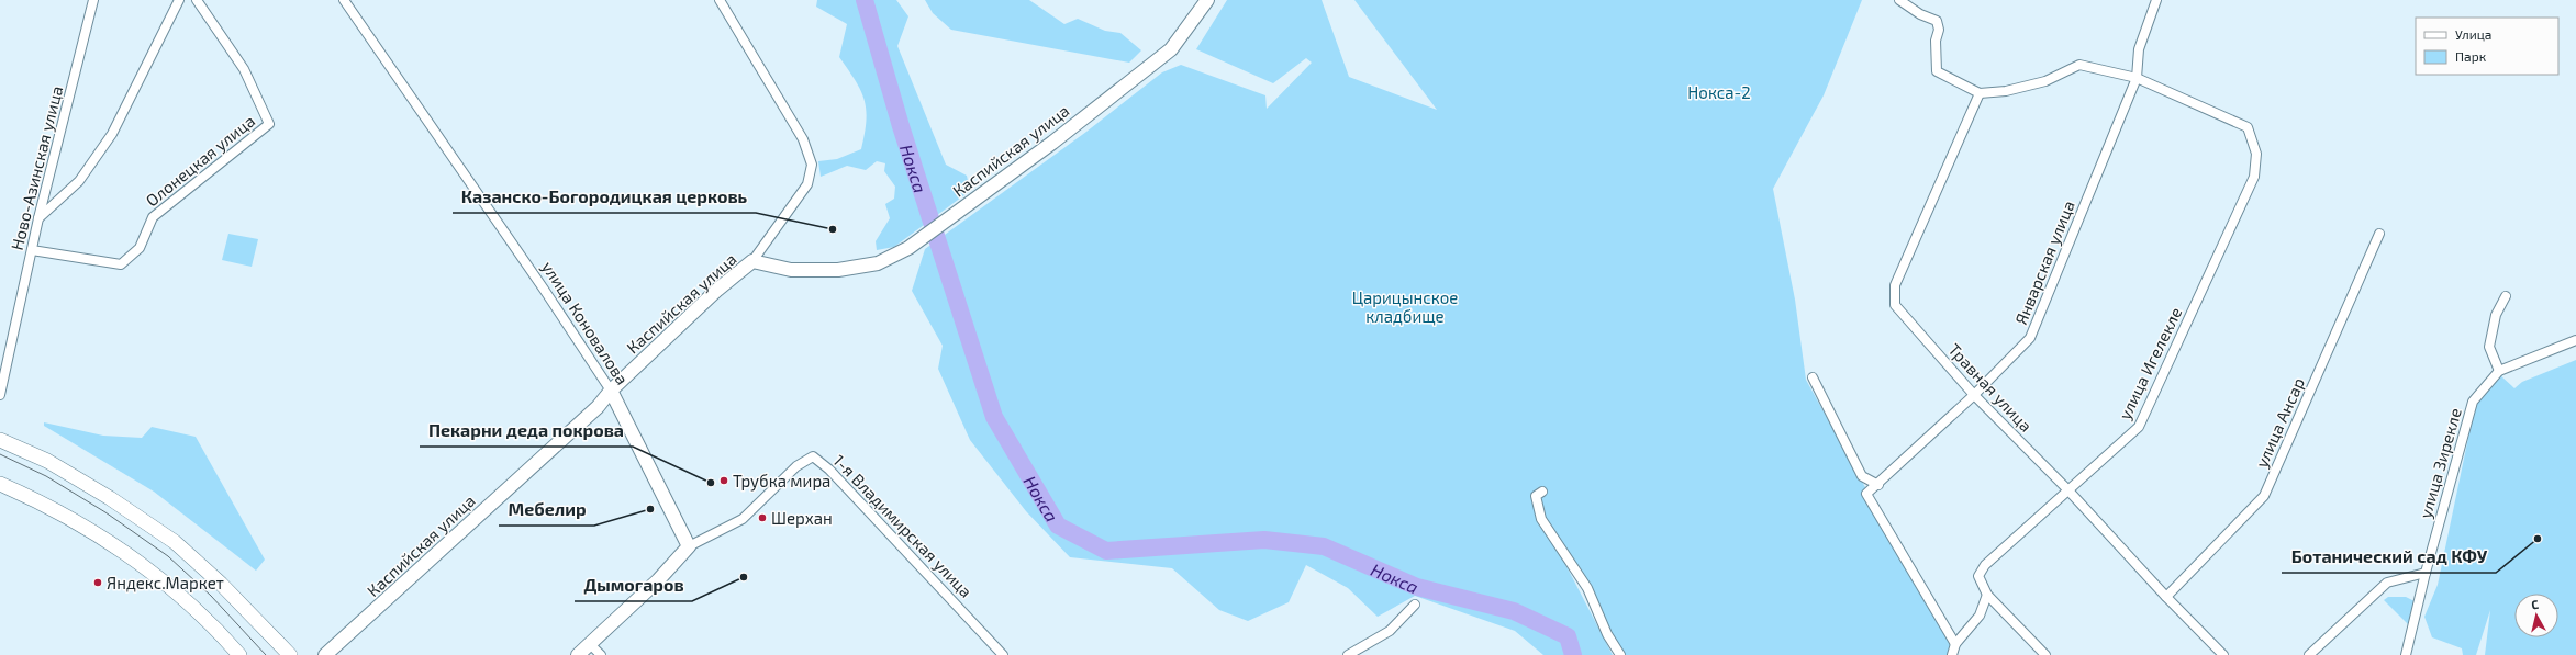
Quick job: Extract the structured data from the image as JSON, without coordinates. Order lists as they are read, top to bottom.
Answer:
{
  "streets": {
    "street": [
      "Каспийская улица",
      "Олонецкая улица",
      "Ново-Азинская улица",
      "Январская улица",
      "улица Коновалова",
      "улица Игелекле",
      "Травная улица",
      "улица Ансар",
      "улица Зирекле",
      "1-я Владимирская улица"
    ]
  },
  "crossings": [
    ["Каспийская улица", "улица Коновалова"],
    ["Олонецкая улица", "Ново-Азинская улица"],
    ["Январская улица", "улица Игелекле"],
    ["Январская улица", "Травная улица"],
    ["улица Коновалова", "1-я Владимирская улица"],
    ["улица Игелекле", "Травная улица"],
    ["Травная улица", "улица Ансар"]
  ],
  "water": ["Нокса"],
  "parks": ["Нокса-2", "Царицынское кладбище"],
  "places": [
    "Казанско-Богородицкая церковь",
    "Трубка мира",
    "Пекарни деда покрова",
    "Мебелир",
    "Шерхан",
    "Ботанический сад КФУ",
    "Дымогаров",
    "Яндекс.Маркет"
  ],
  "legend": ["Улица", "Парк"],
  "north": "top"
}
